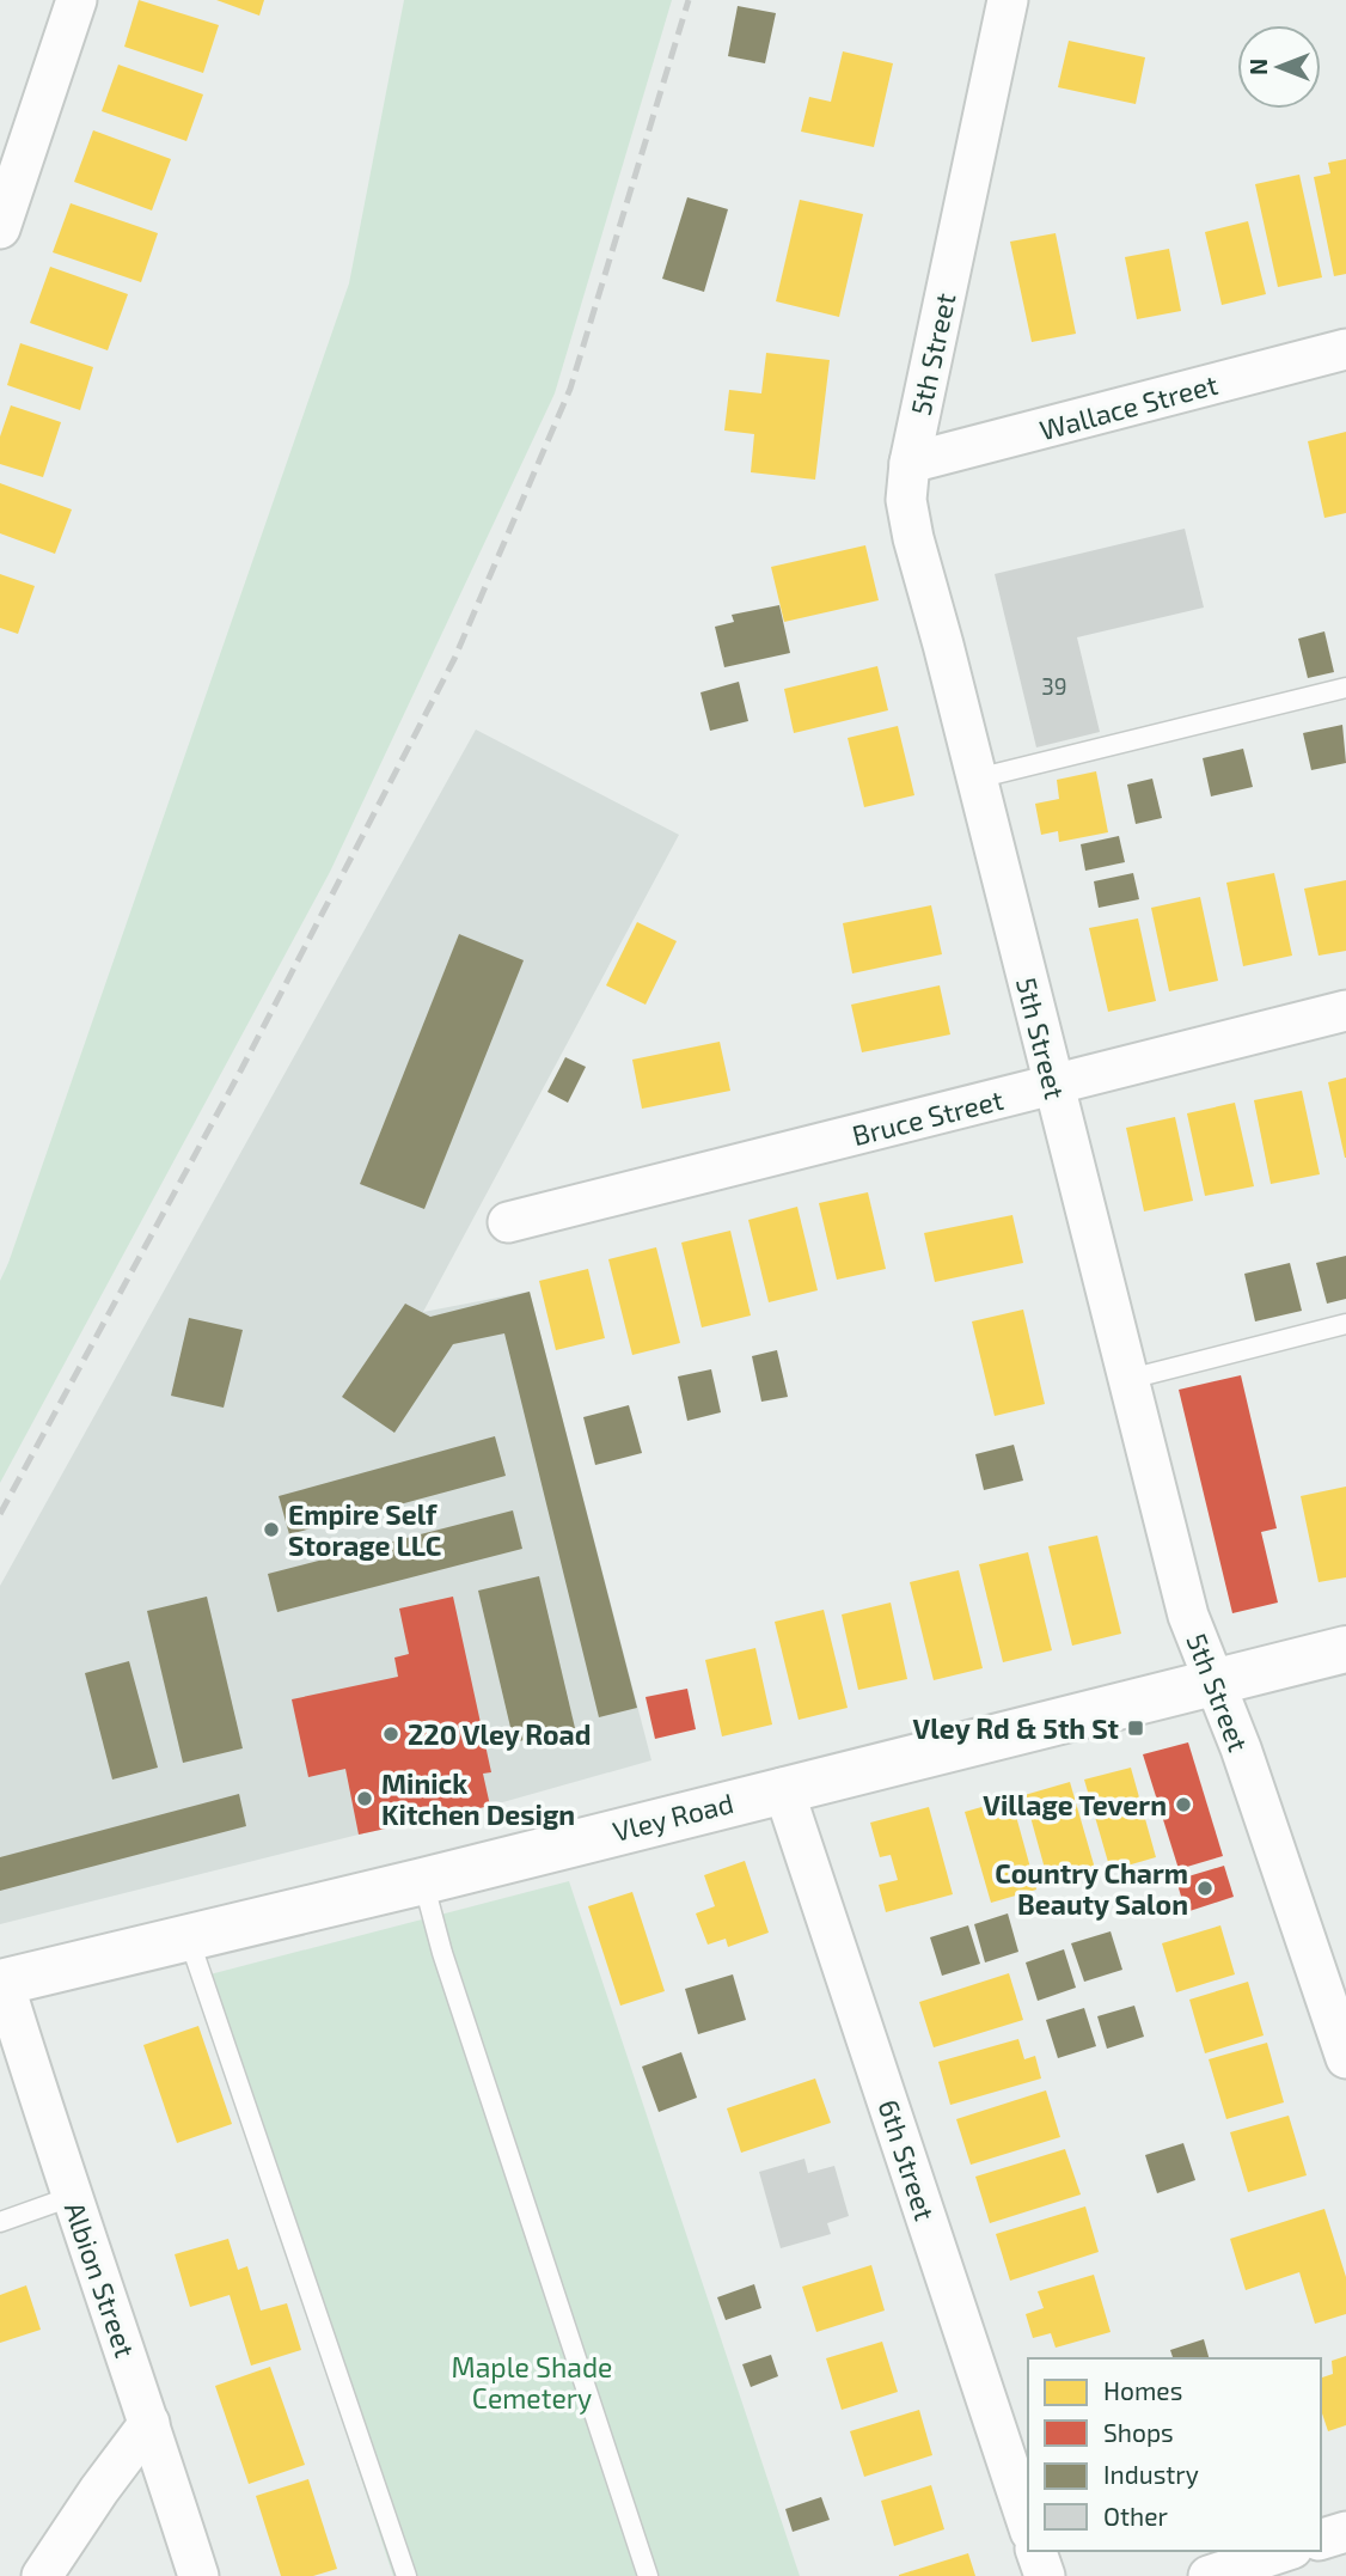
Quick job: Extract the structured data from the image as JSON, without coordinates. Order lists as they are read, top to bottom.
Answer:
{
  "streets": {
    "street": [
      "5th Street",
      "Wallace Street",
      "Bruce Street",
      "Vley Road",
      "6th Street",
      "Albion Street"
    ]
  },
  "crossings": [
    ["5th Street", "Wallace Street"],
    ["5th Street", "Bruce Street"],
    ["5th Street", "Vley Road"],
    ["Vley Road", "6th Street"],
    ["Vley Road", "Albion Street"]
  ],
  "parks": ["Maple Shade Cemetery"],
  "places": {
    "other": [
      "Empire Self Storage LLC",
      "220 Vley Road",
      "Minick Kitchen Design",
      "Village Tevern",
      "Country Charm Beauty Salon"
    ],
    "transit": ["Vley Rd & 5th St"]
  },
  "house_numbers": ["39"],
  "legend": [
    "Homes",
    "Shops",
    "Industry",
    "Other"
  ],
  "north": "left"
}
